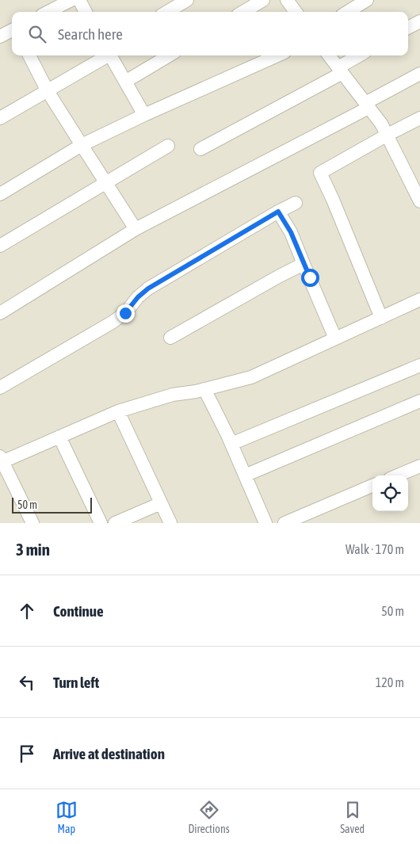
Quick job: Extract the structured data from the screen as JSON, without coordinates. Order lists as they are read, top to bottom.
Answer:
{
  "scale_bar": "50 m",
  "page": {
    "search": "Search here",
    "scale": "50 m",
    "heading": ["3 min", "Walk · 170 m"],
    "list": [
      ["Continue", "50 m"],
      ["Turn left", "120 m"],
      "Arrive at destination"
    ],
    "nav": ["Map", "Directions", "Saved"]
  }
}
